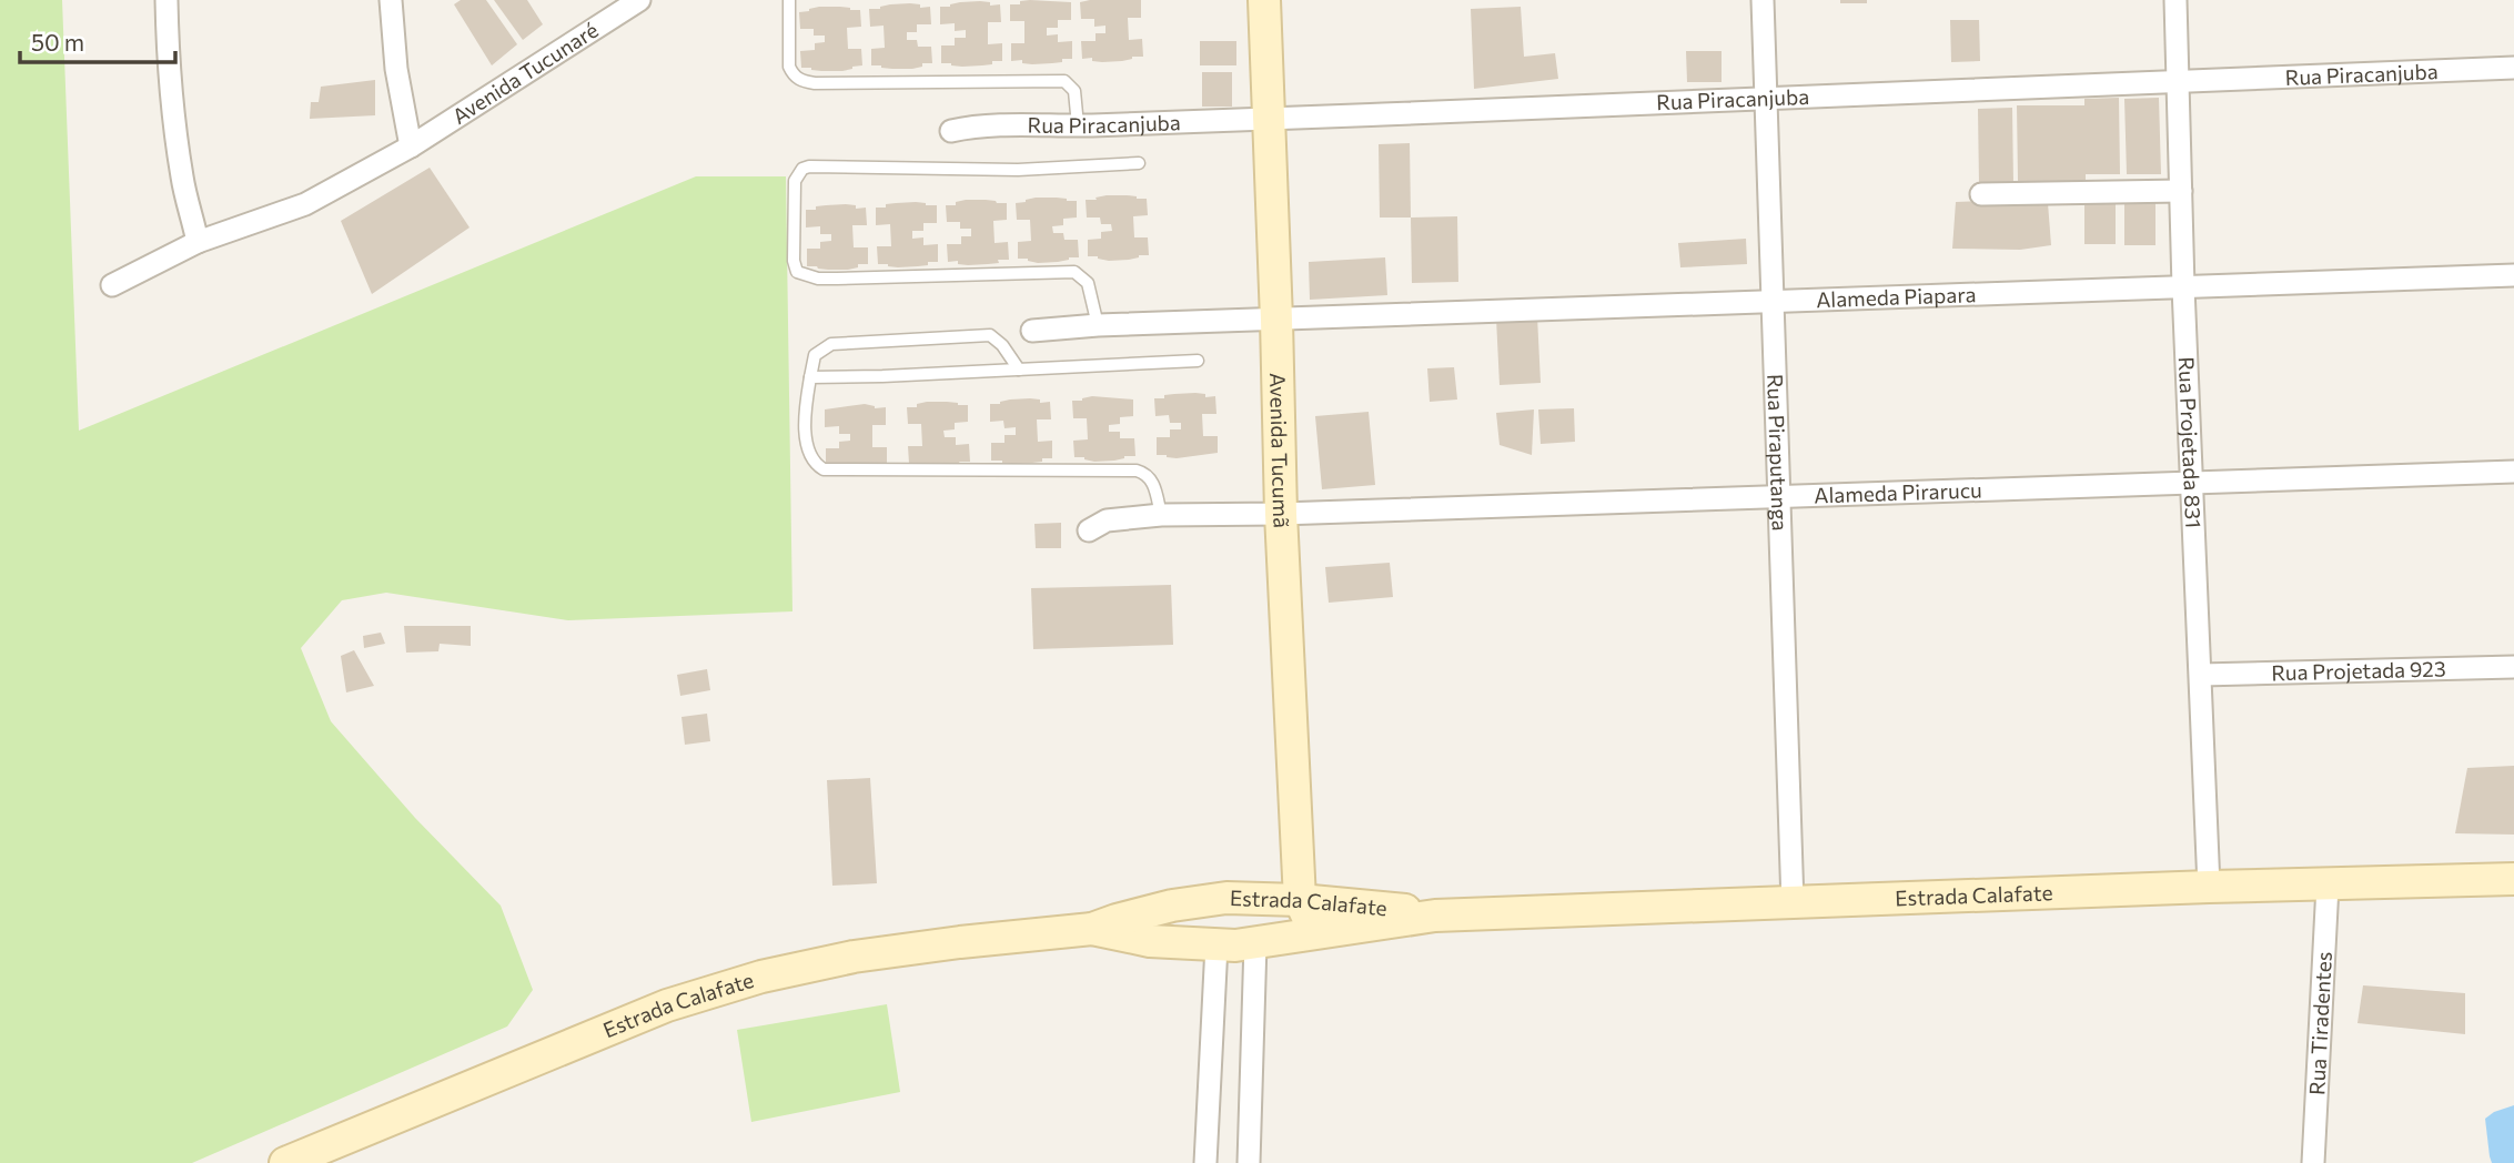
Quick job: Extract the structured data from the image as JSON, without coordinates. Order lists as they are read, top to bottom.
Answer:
{
  "streets": {
    "street": [
      "Avenida Tucunaré",
      "Rua Piracanjuba",
      "Alameda Piapara",
      "Rua Projetada 831",
      "Avenida Tucumã",
      "Rua Piraputanga",
      "Alameda Pirarucu",
      "Rua Projetada 923",
      "Estrada Calafate",
      "Rua Tiradentes"
    ]
  },
  "crossings": [
    ["Rua Piracanjuba", "Rua Projetada 831"],
    ["Rua Piracanjuba", "Avenida Tucumã"],
    ["Rua Piracanjuba", "Rua Piraputanga"],
    ["Alameda Piapara", "Rua Projetada 831"],
    ["Alameda Piapara", "Avenida Tucumã"],
    ["Alameda Piapara", "Rua Piraputanga"],
    ["Rua Projetada 831", "Alameda Pirarucu"],
    ["Rua Projetada 831", "Rua Projetada 923"],
    ["Rua Projetada 831", "Estrada Calafate"],
    ["Avenida Tucumã", "Alameda Pirarucu"],
    ["Avenida Tucumã", "Estrada Calafate"],
    ["Rua Piraputanga", "Alameda Pirarucu"],
    ["Rua Piraputanga", "Estrada Calafate"],
    ["Estrada Calafate", "Rua Tiradentes"]
  ],
  "scale_bar": "50 m"
}
